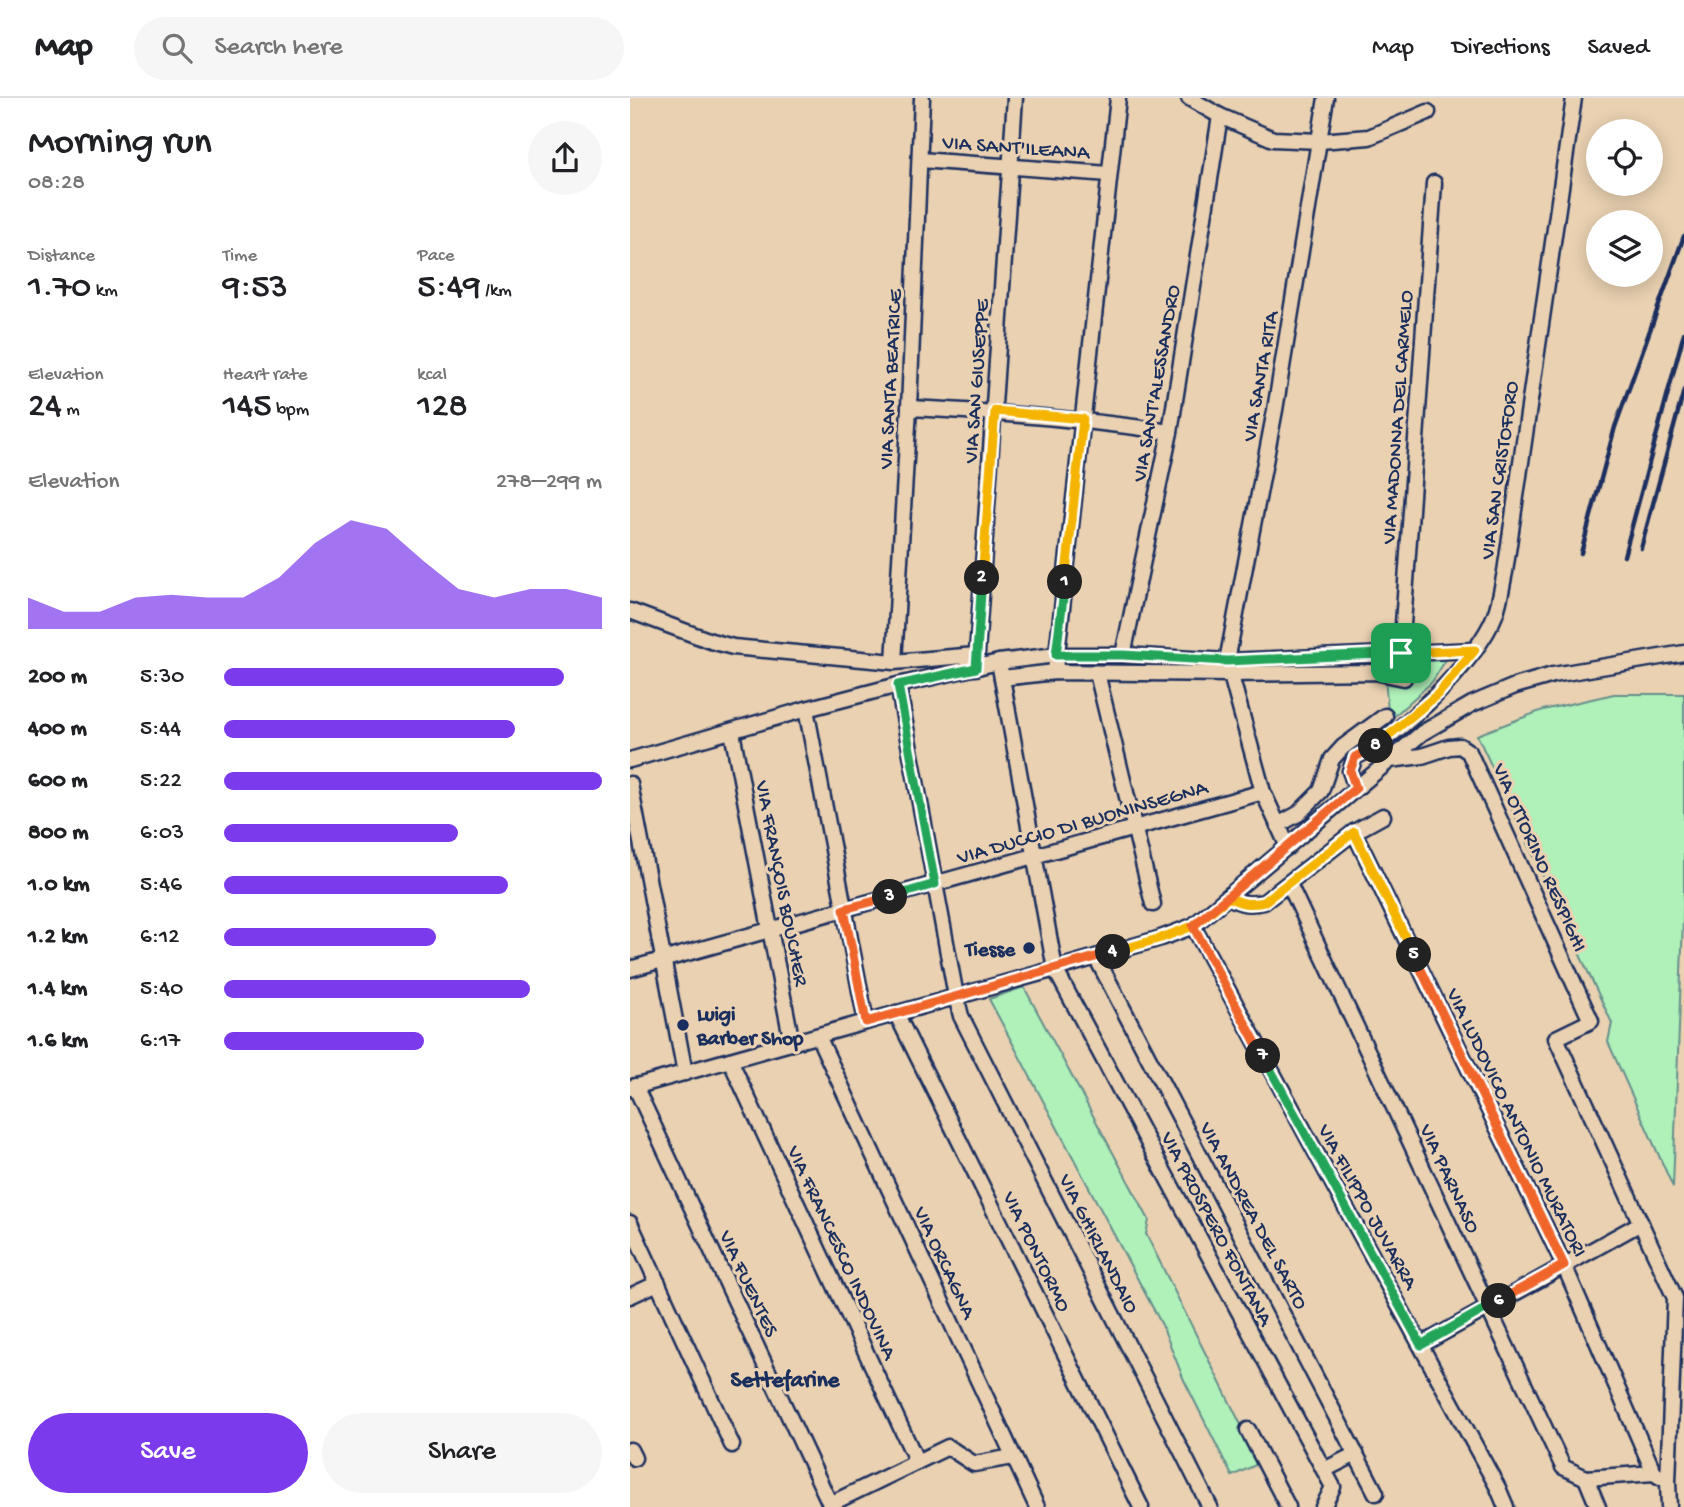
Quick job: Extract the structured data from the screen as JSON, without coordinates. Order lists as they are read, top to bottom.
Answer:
{
  "streets": {
    "street": [
      "VIA SANT'ILEANA",
      "VIA SANTA RITA",
      "VIA SANTA BEATRICE",
      "VIA SAN GIUSEPPE",
      "VIA SANT'ALESSANDRO",
      "VIA MADONNA DEL CARMELO",
      "VIA SAN CRISTOFORO",
      "VIA DUCCIO DI BUONINSEGNA",
      "VIA OTTORINO RESPIGHI",
      "VIA FRANÇOIS BOUCHER",
      "VIA LUDOVICO ANTONIO MURATORI",
      "VIA PARNASO",
      "VIA FILIPPO JUVARRA",
      "VIA ANDREA DEL SARTO",
      "VIA PROSPERO FONTANA",
      "VIA GHIRLANDAIO",
      "VIA PONTORMO",
      "VIA FRANCESCO INDOVINA",
      "VIA ORCAGNA",
      "VIA FUENTES"
    ]
  },
  "crossings": [
    ["VIA SANT'ILEANA", "VIA SANTA BEATRICE"],
    ["VIA SANT'ILEANA", "VIA SAN GIUSEPPE"],
    ["VIA DUCCIO DI BUONINSEGNA", "VIA FRANÇOIS BOUCHER"],
    ["VIA DUCCIO DI BUONINSEGNA", "VIA PROSPERO FONTANA"],
    ["VIA DUCCIO DI BUONINSEGNA", "VIA GHIRLANDAIO"],
    ["VIA FRANCESCO INDOVINA", "VIA FUENTES"],
    ["VIA ORCAGNA", "VIA FUENTES"]
  ],
  "districts": ["Settefarine"],
  "places": ["Tiesse", "Luigi Barber Shop"],
  "page": {
    "header": "Map",
    "search": "Search here",
    "nav": ["Map", "Directions", "Saved"],
    "heading": ["Morning run", "08:28"],
    "stats": [
      ["Distance", "1.70 km"],
      ["Time", "9:53"],
      ["Pace", "5:49 /km"],
      ["Elevation", "24 m"],
      ["Heart rate", "145 bpm"],
      ["kcal", "128"]
    ],
    "chart": ["Elevation", "278–299 m"],
    "pins": [
      "2",
      "1",
      "8",
      "3",
      "4",
      "5",
      "7",
      "6"
    ],
    "list": [
      {
        "name": "200 m",
        "note": "5:30"
      },
      {
        "name": "400 m",
        "note": "5:44"
      },
      {
        "name": "600 m",
        "note": "5:22"
      },
      {
        "name": "800 m",
        "note": "6:03"
      },
      {
        "name": "1.0 km",
        "note": "5:46"
      },
      {
        "name": "1.2 km",
        "note": "6:12"
      },
      {
        "name": "1.4 km",
        "note": "5:40"
      },
      {
        "name": "1.6 km",
        "note": "6:17"
      }
    ],
    "buttons": ["Save", "Share"]
  }
}
